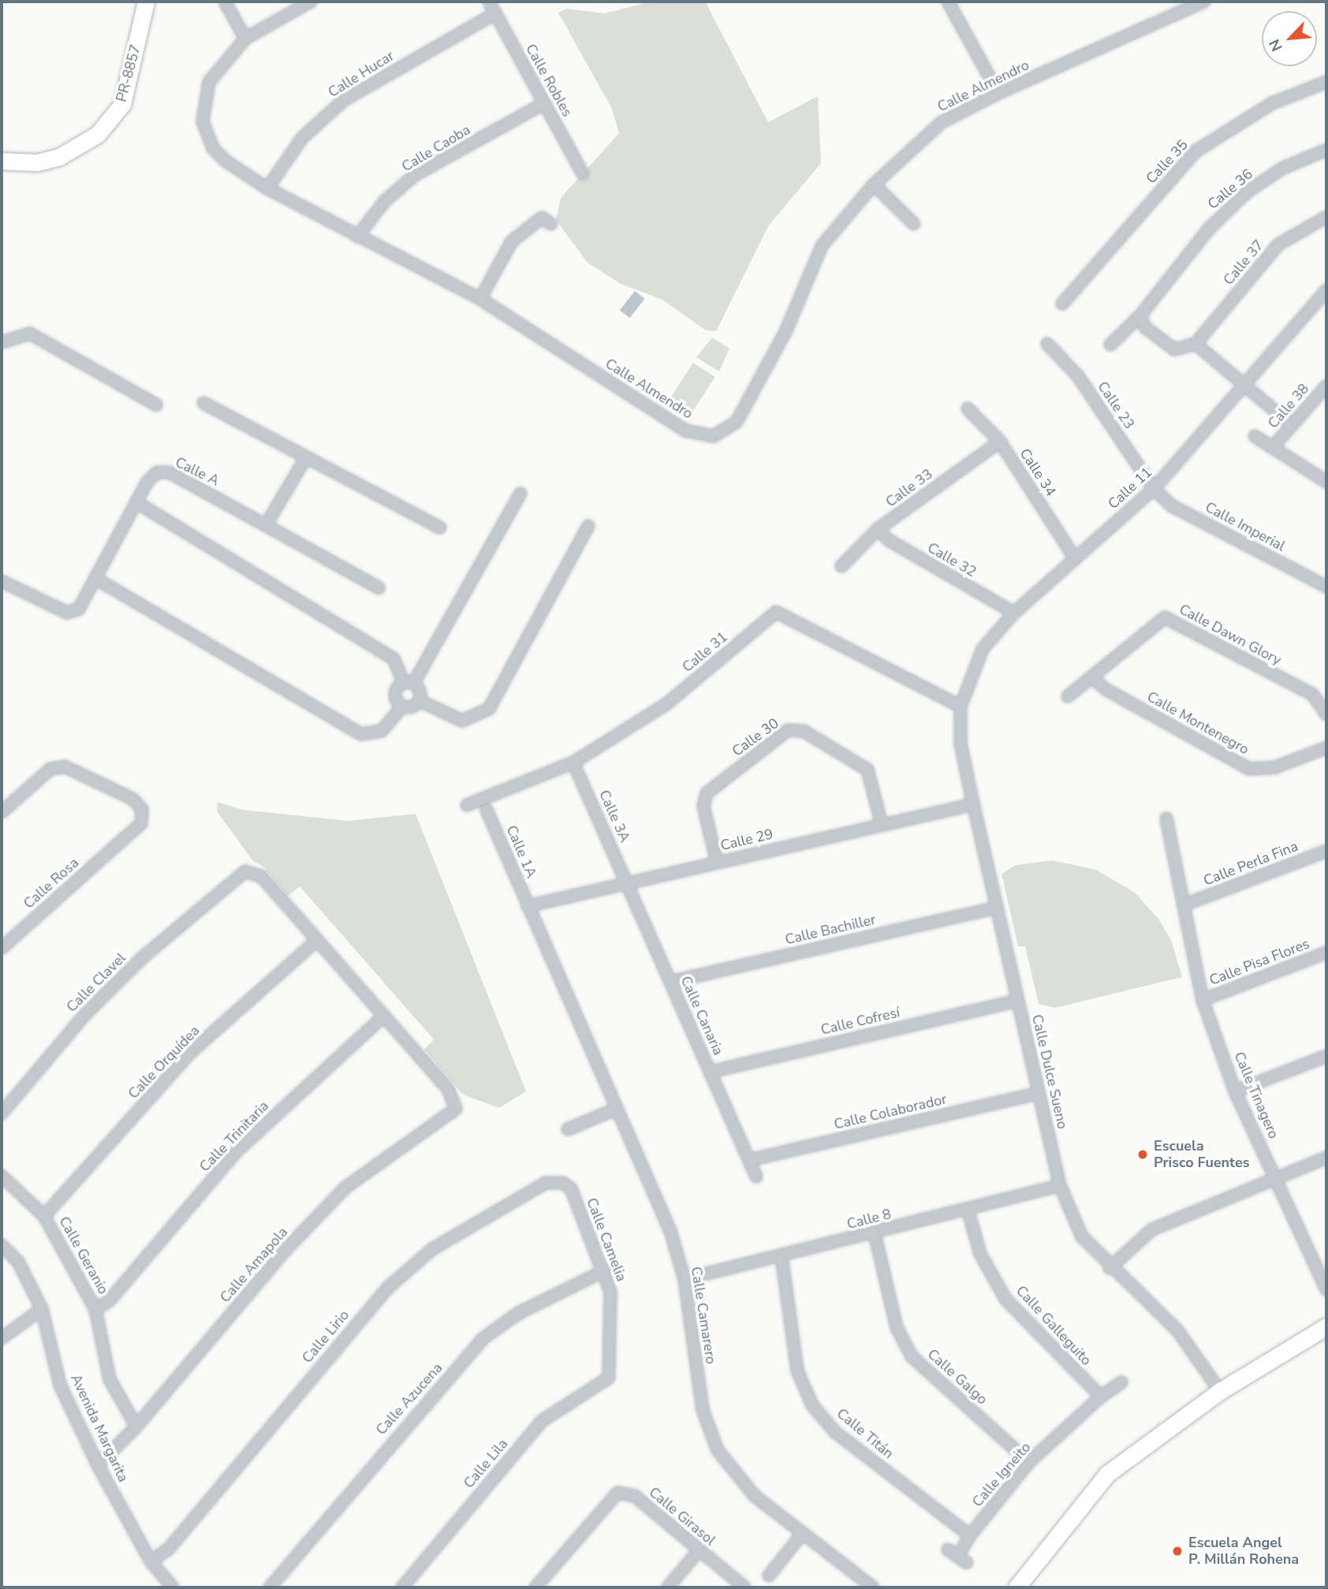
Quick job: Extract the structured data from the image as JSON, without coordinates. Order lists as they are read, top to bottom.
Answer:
{
  "streets": {
    "street": [
      "PR-8857",
      "Calle Hucar",
      "Calle Robles",
      "Calle Almendro",
      "Calle Caoba",
      "Calle 35",
      "Calle 36",
      "Calle 37",
      "Calle 23",
      "Calle 38",
      "Calle A",
      "Calle 34",
      "Calle 33",
      "Calle 11",
      "Calle Imperial",
      "Calle 32",
      "Calle Dawn Glory",
      "Calle 31",
      "Calle Montenegro",
      "Calle 30",
      "Calle 3A",
      "Calle 29",
      "Calle 1A",
      "Calle Perla Fina",
      "Calle Rosa",
      "Calle Bachiller",
      "Calle Pisa Flores",
      "Calle Clavel",
      "Calle Canaria",
      "Calle Cofresí",
      "Calle Orquídea",
      "Calle Dulce Sueno",
      "Calle Tinagero",
      "Calle Colaborador",
      "Calle Trinitaria",
      "Calle 8",
      "Calle Camelia",
      "Calle Geranio",
      "Calle Amapola",
      "Calle Camarero",
      "Calle Galleguito",
      "Calle Lirio",
      "Calle Galgo",
      "Calle Azucena",
      "Avenida Margarita",
      "Calle Titán",
      "Calle Lila",
      "Calle Igneito",
      "Calle Girasol"
    ]
  },
  "crossings": [
    ["Calle Hucar", "Calle Robles"],
    ["Calle Hucar", "Calle Almendro"],
    ["Calle Robles", "Calle Caoba"],
    ["Calle Almendro", "Calle Caoba"],
    ["Calle 23", "Calle 11"],
    ["Calle 23", "Calle Imperial"],
    ["Calle 34", "Calle 33"],
    ["Calle 34", "Calle 11"],
    ["Calle 33", "Calle 32"],
    ["Calle 11", "Calle Imperial"],
    ["Calle 11", "Calle 32"],
    ["Calle 11", "Calle 31"],
    ["Calle 11", "Calle Dulce Sueno"],
    ["Calle Dawn Glory", "Calle Montenegro"],
    ["Calle 31", "Calle 3A"],
    ["Calle 31", "Calle Dulce Sueno"],
    ["Calle 30", "Calle 29"],
    ["Calle 3A", "Calle 29"],
    ["Calle 3A", "Calle Canaria"],
    ["Calle 29", "Calle 1A"],
    ["Calle 29", "Calle Canaria"],
    ["Calle 29", "Calle Dulce Sueno"],
    ["Calle 29", "Calle Camarero"],
    ["Calle 1A", "Calle Camarero"],
    ["Calle Perla Fina", "Calle Tinagero"],
    ["Calle Bachiller", "Calle Canaria"],
    ["Calle Bachiller", "Calle Dulce Sueno"],
    ["Calle Pisa Flores", "Calle Tinagero"],
    ["Calle Clavel", "Calle Orquídea"],
    ["Calle Canaria", "Calle Cofresí"],
    ["Calle Canaria", "Calle Colaborador"],
    ["Calle Cofresí", "Calle Dulce Sueno"],
    ["Calle Orquídea", "Calle Geranio"],
    ["Calle Dulce Sueno", "Calle Colaborador"],
    ["Calle Dulce Sueno", "Calle 8"],
    ["Calle Trinitaria", "Calle Geranio"],
    ["Calle Trinitaria", "Calle Amapola"],
    ["Calle 8", "Calle Camarero"],
    ["Calle 8", "Calle Galleguito"],
    ["Calle 8", "Calle Galgo"],
    ["Calle 8", "Calle Titán"],
    ["Calle Camelia", "Calle Lirio"],
    ["Calle Camelia", "Calle Azucena"],
    ["Calle Camelia", "Calle Lila"],
    ["Calle Geranio", "Calle Amapola"],
    ["Calle Amapola", "Avenida Margarita"],
    ["Calle Galleguito", "Calle Igneito"],
    ["Calle Lirio", "Avenida Margarita"],
    ["Calle Galgo", "Calle Igneito"],
    ["Calle Titán", "Calle Igneito"]
  ],
  "places": ["Escuela Prisco Fuentes", "Escuela Angel P. Millán Rohena"],
  "north": "bottom left"
}
